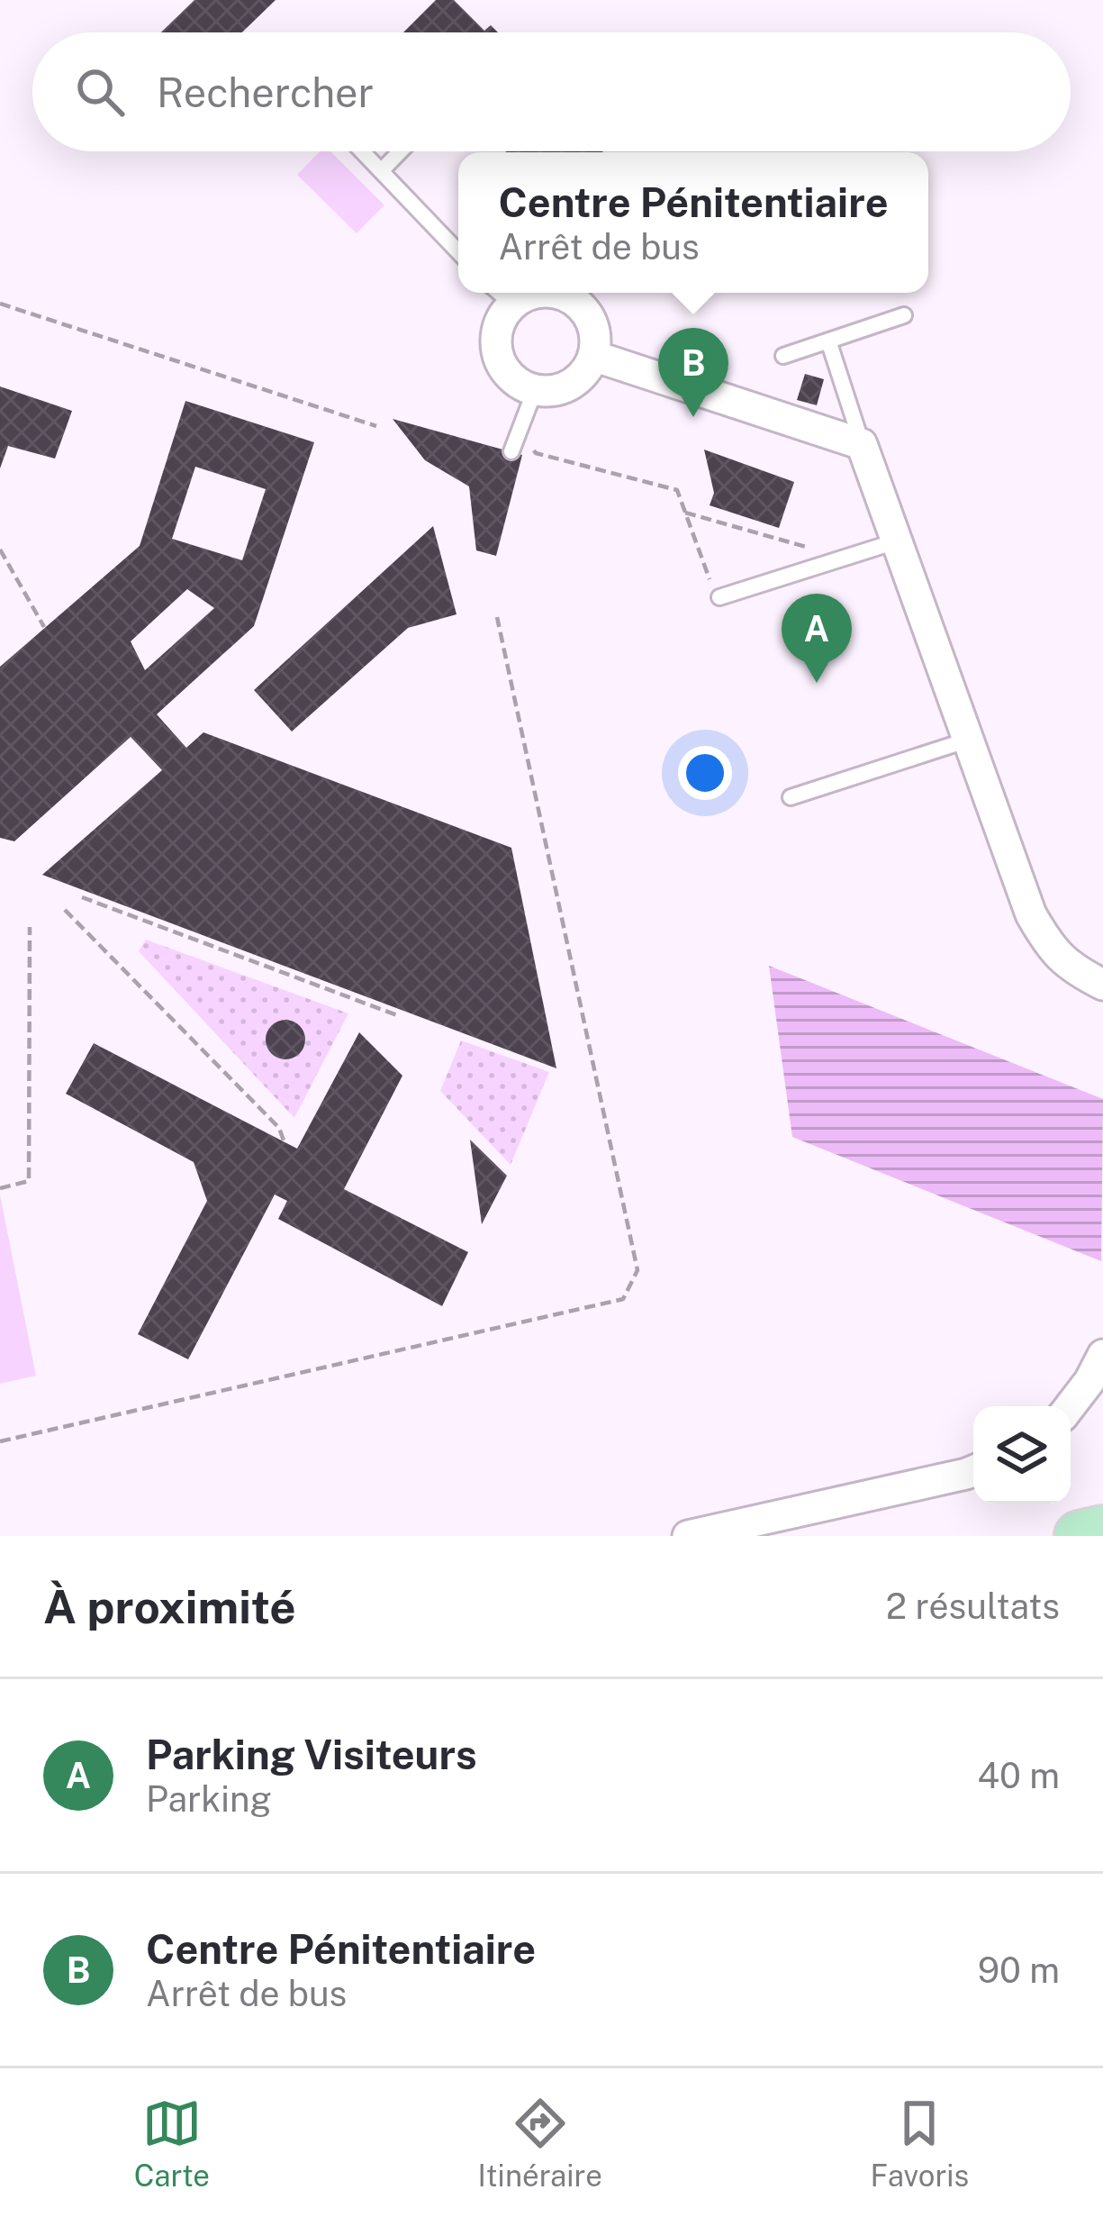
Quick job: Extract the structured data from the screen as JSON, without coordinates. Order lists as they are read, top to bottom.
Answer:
{
  "page": {
    "search": "Rechercher",
    "popup": ["Centre Pénitentiaire", "Arrêt de bus"],
    "pins": ["B", "A"],
    "heading": ["À proximité", "2 résultats"],
    "list": [
      {
        "mark": "A",
        "name": "Parking Visiteurs",
        "note": "Parking",
        "value": "40 m"
      },
      {
        "mark": "B",
        "name": "Centre Pénitentiaire",
        "note": "Arrêt de bus",
        "value": "90 m"
      }
    ],
    "nav": ["Carte", "Itinéraire", "Favoris"]
  }
}
